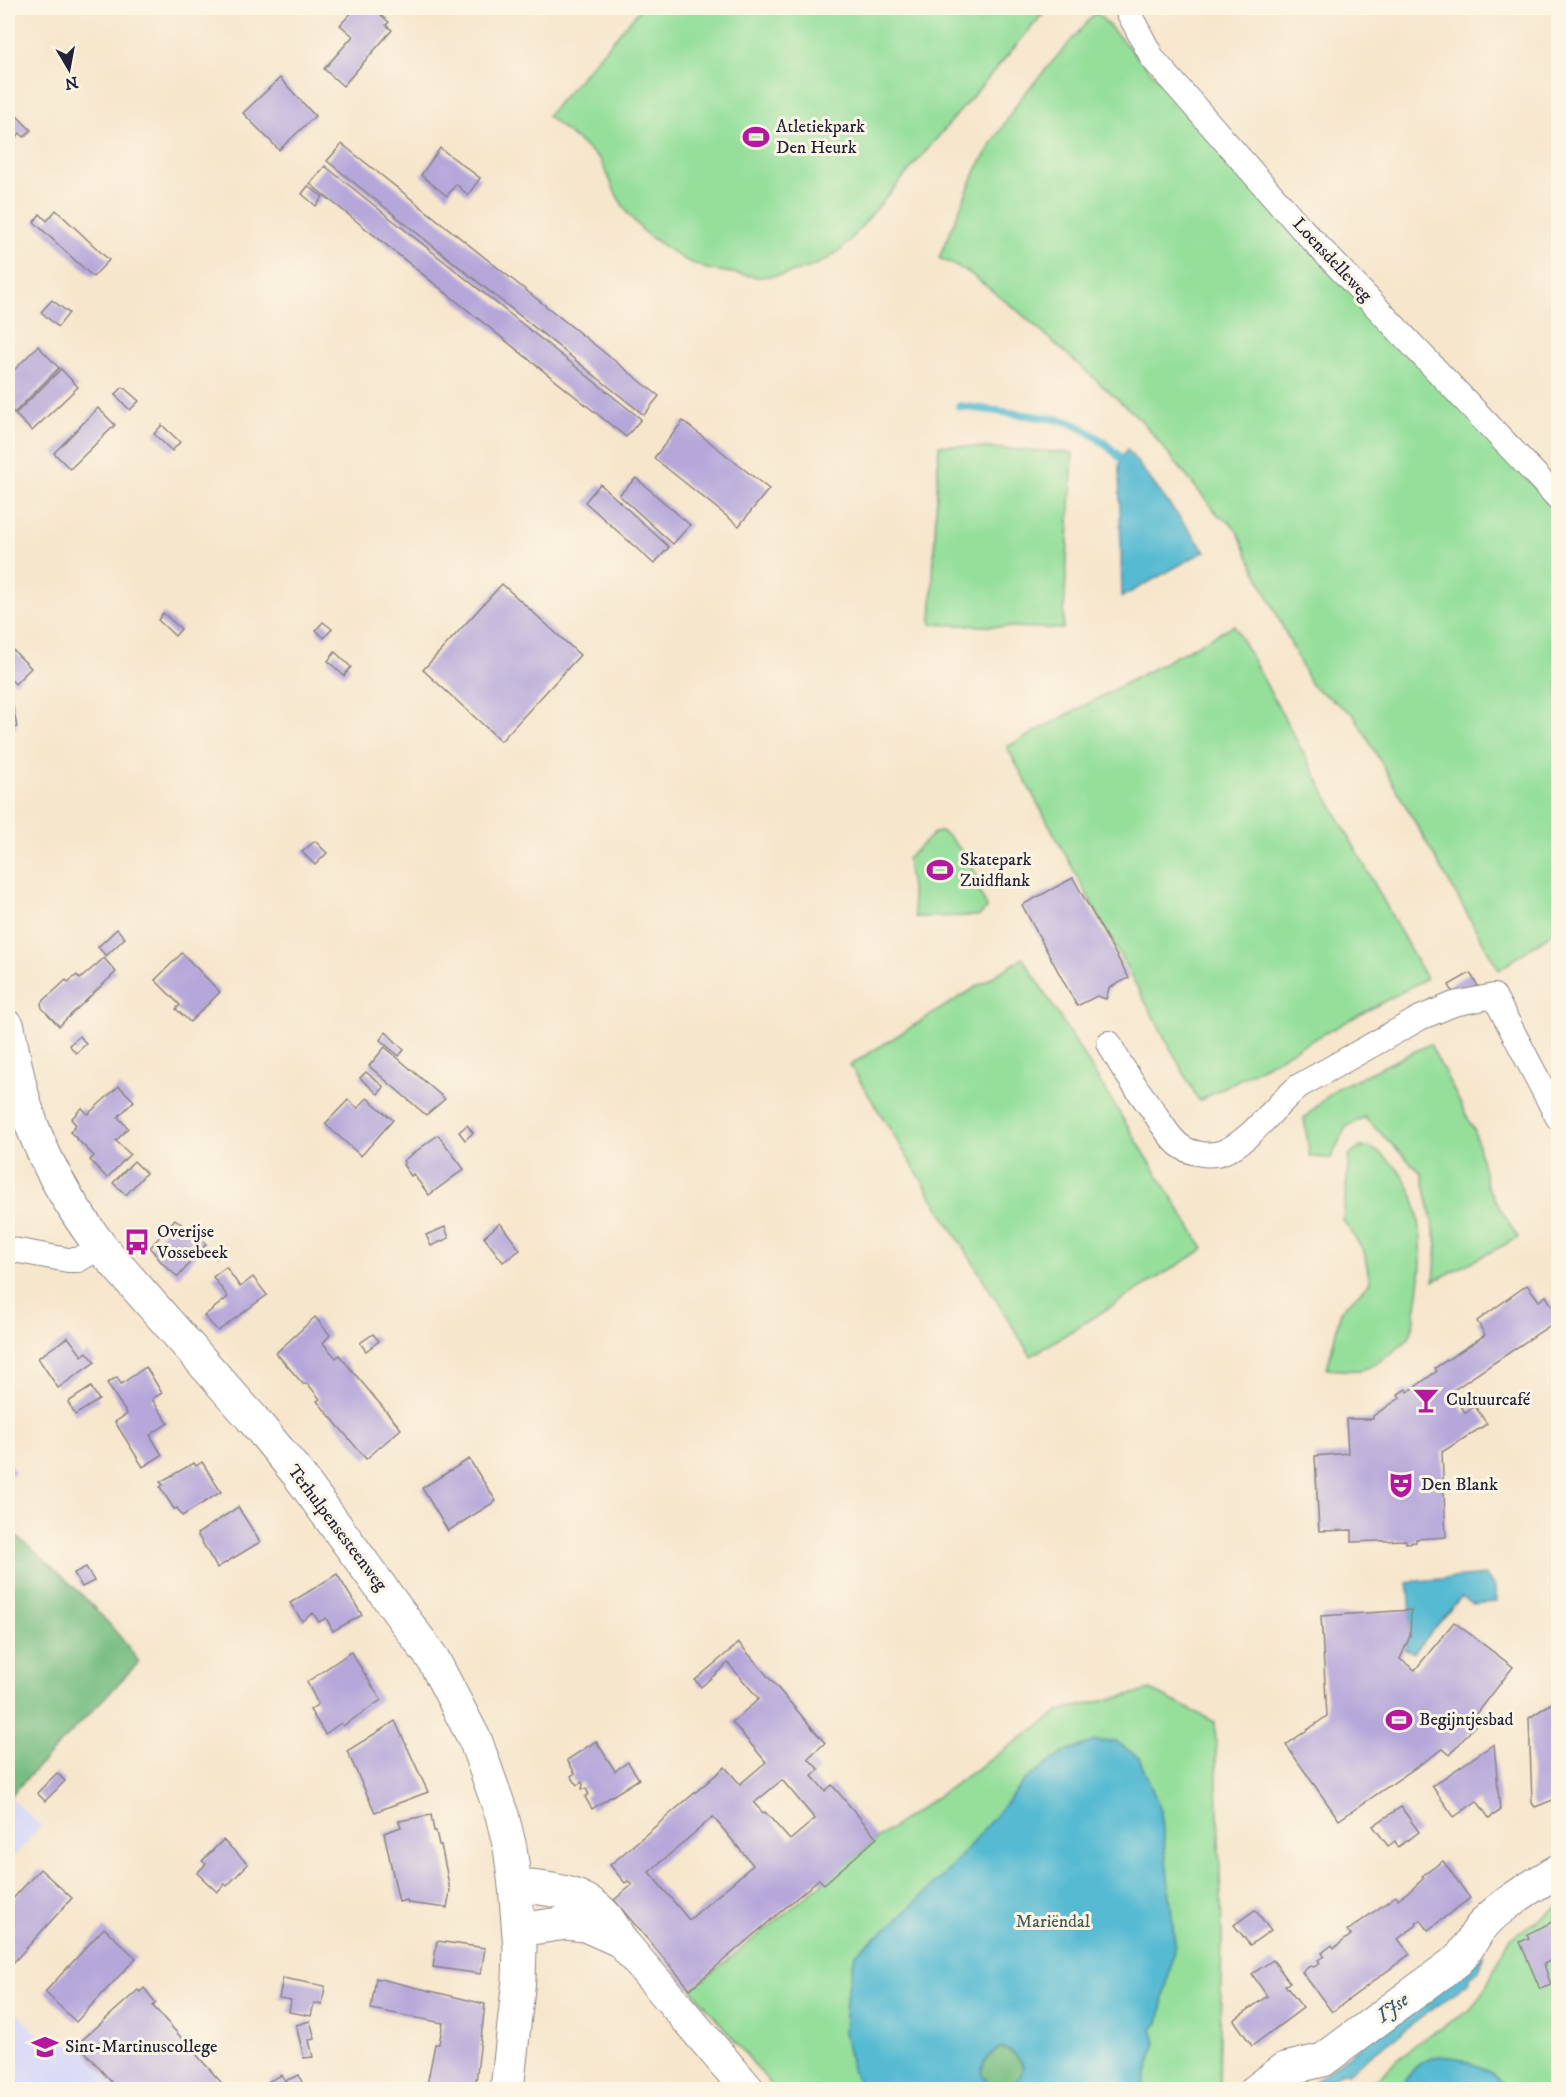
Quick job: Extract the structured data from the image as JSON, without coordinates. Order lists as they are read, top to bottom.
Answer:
{
  "streets": {
    "main road": ["Terhulpensesteenweg"],
    "street": ["Loensdelleweg"]
  },
  "water": ["IJse"],
  "parks": ["Mariëndal"],
  "places": {
    "sports": ["Atletiekpark Den Heurk", "Skatepark Zuidflank", "Begijntjesbad"],
    "bus stop": ["Overijse Vossebeek"],
    "bar": ["Cultuurcafé"],
    "theatre": ["Den Blank"],
    "school or university": ["Sint-Martinuscollege"]
  },
  "north": "bottom"
}
